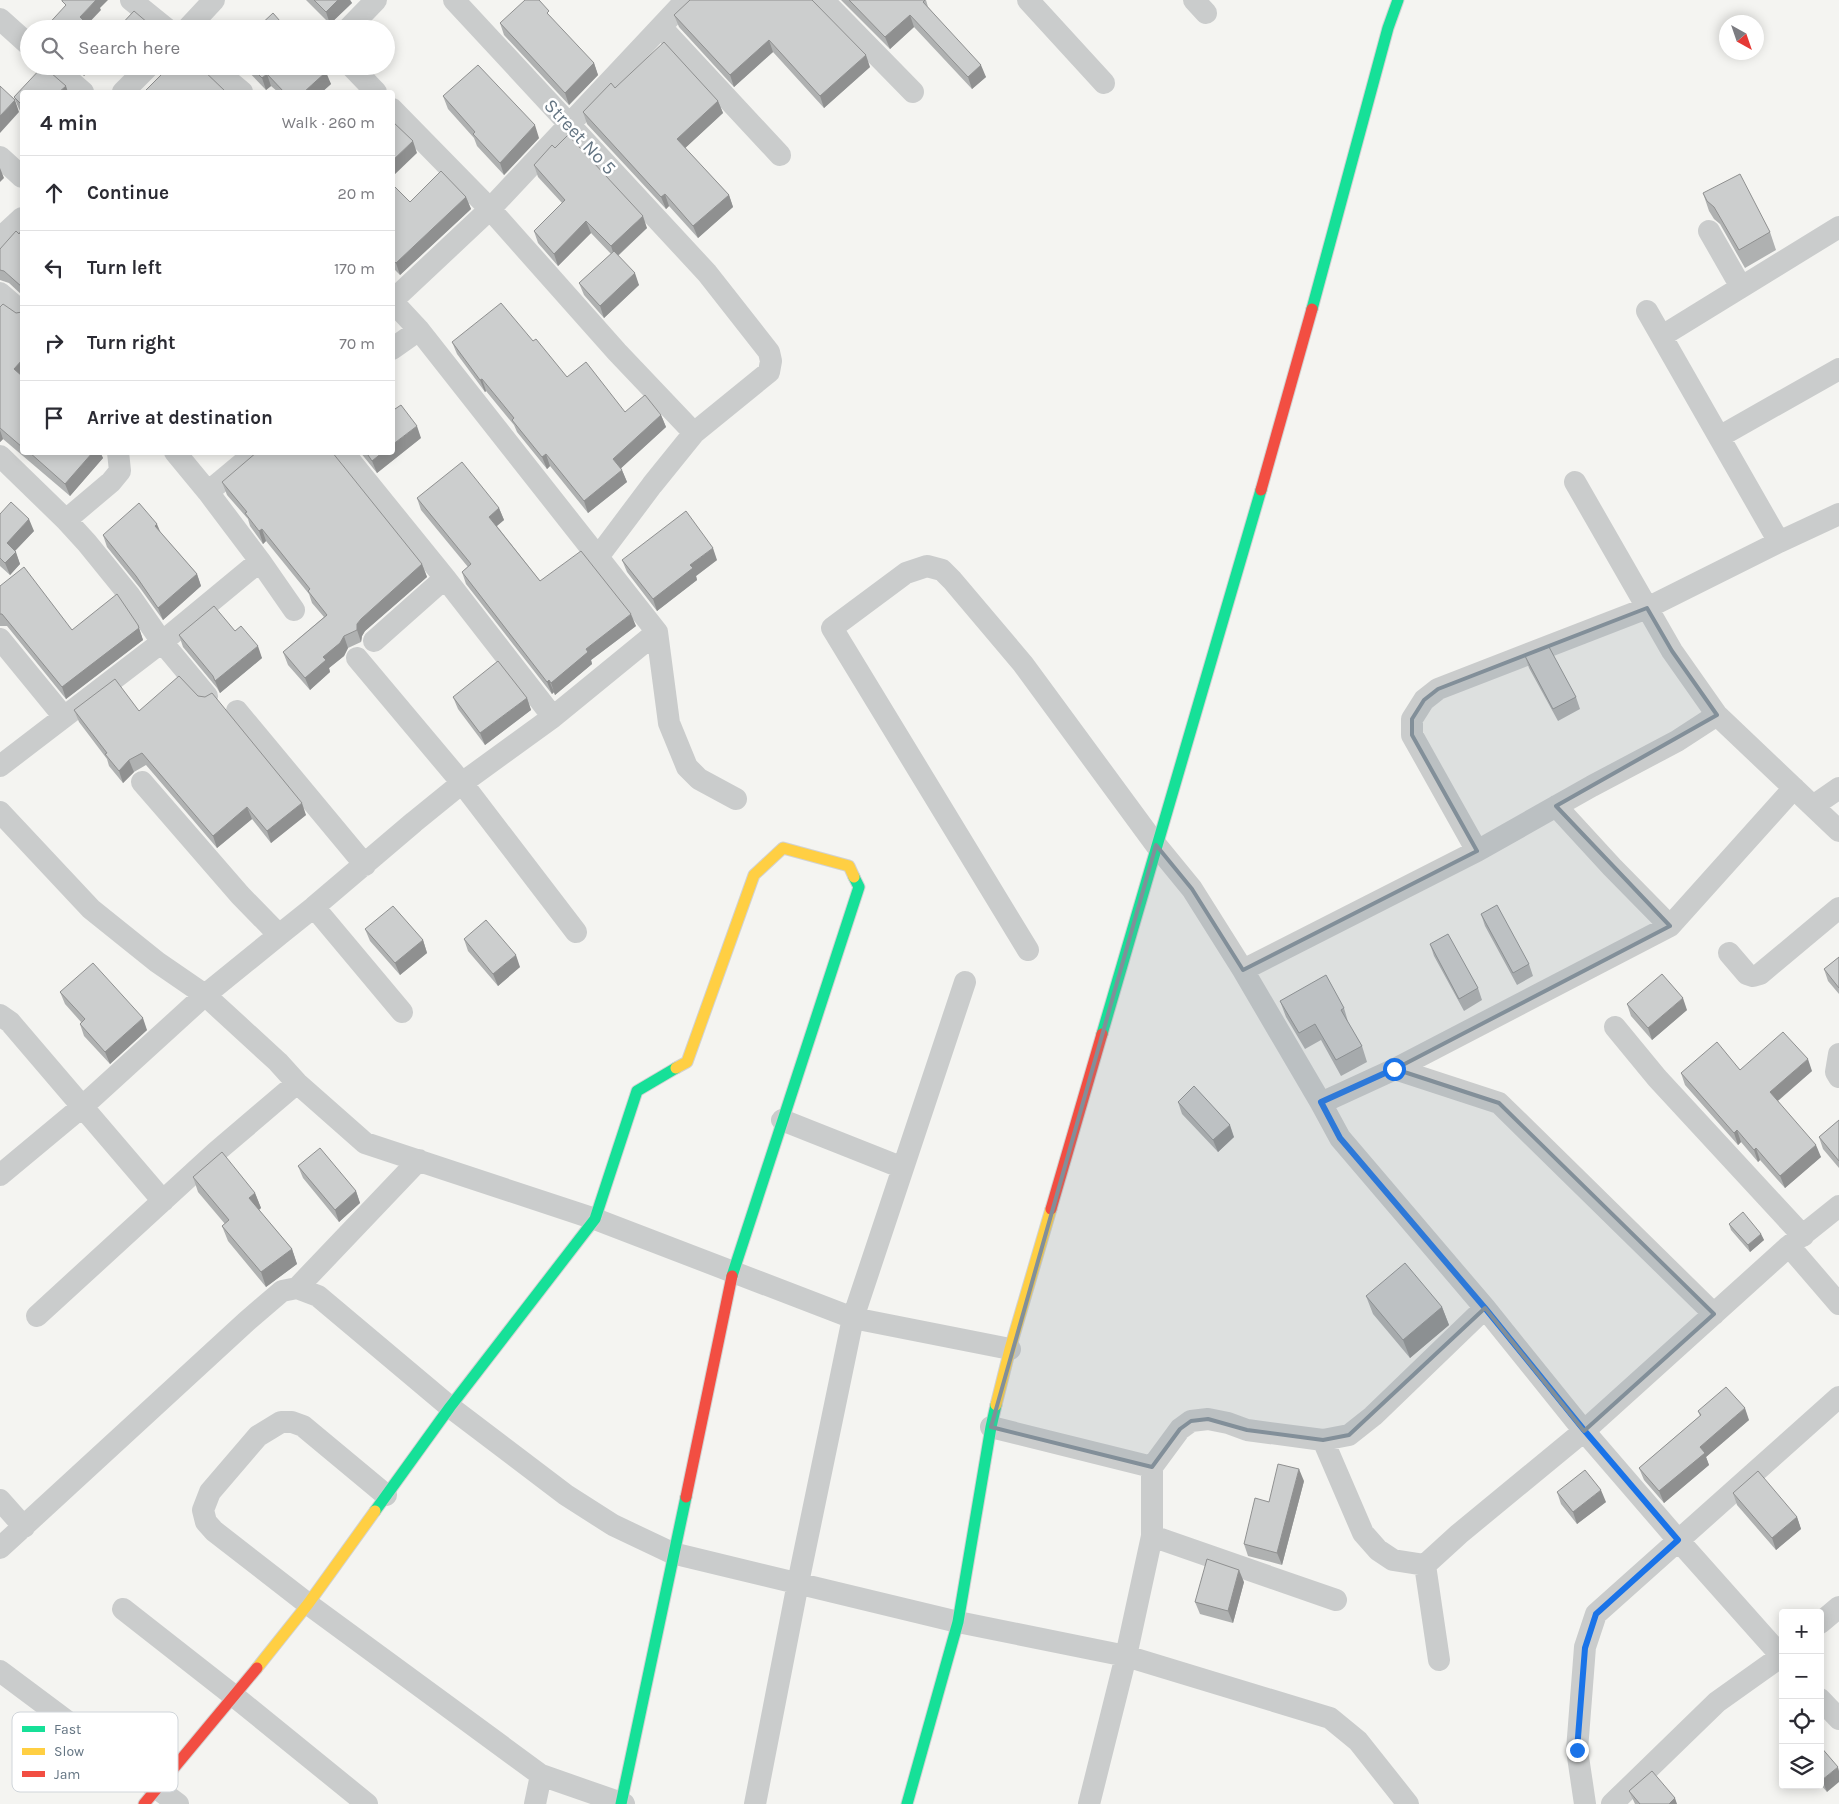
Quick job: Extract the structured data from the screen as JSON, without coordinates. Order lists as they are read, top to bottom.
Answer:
{
  "streets": {
    "street": ["Street No 5"]
  },
  "legend": ["Fast", "Slow", "Jam"],
  "north": "bottom right",
  "page": {
    "search": "Search here",
    "heading": ["4 min", "Walk · 260 m"],
    "list": [
      ["Continue", "20 m"],
      ["Turn left", "170 m"],
      ["Turn right", "70 m"],
      "Arrive at destination"
    ],
    "map_buttons": ["+", "−"]
  }
}
